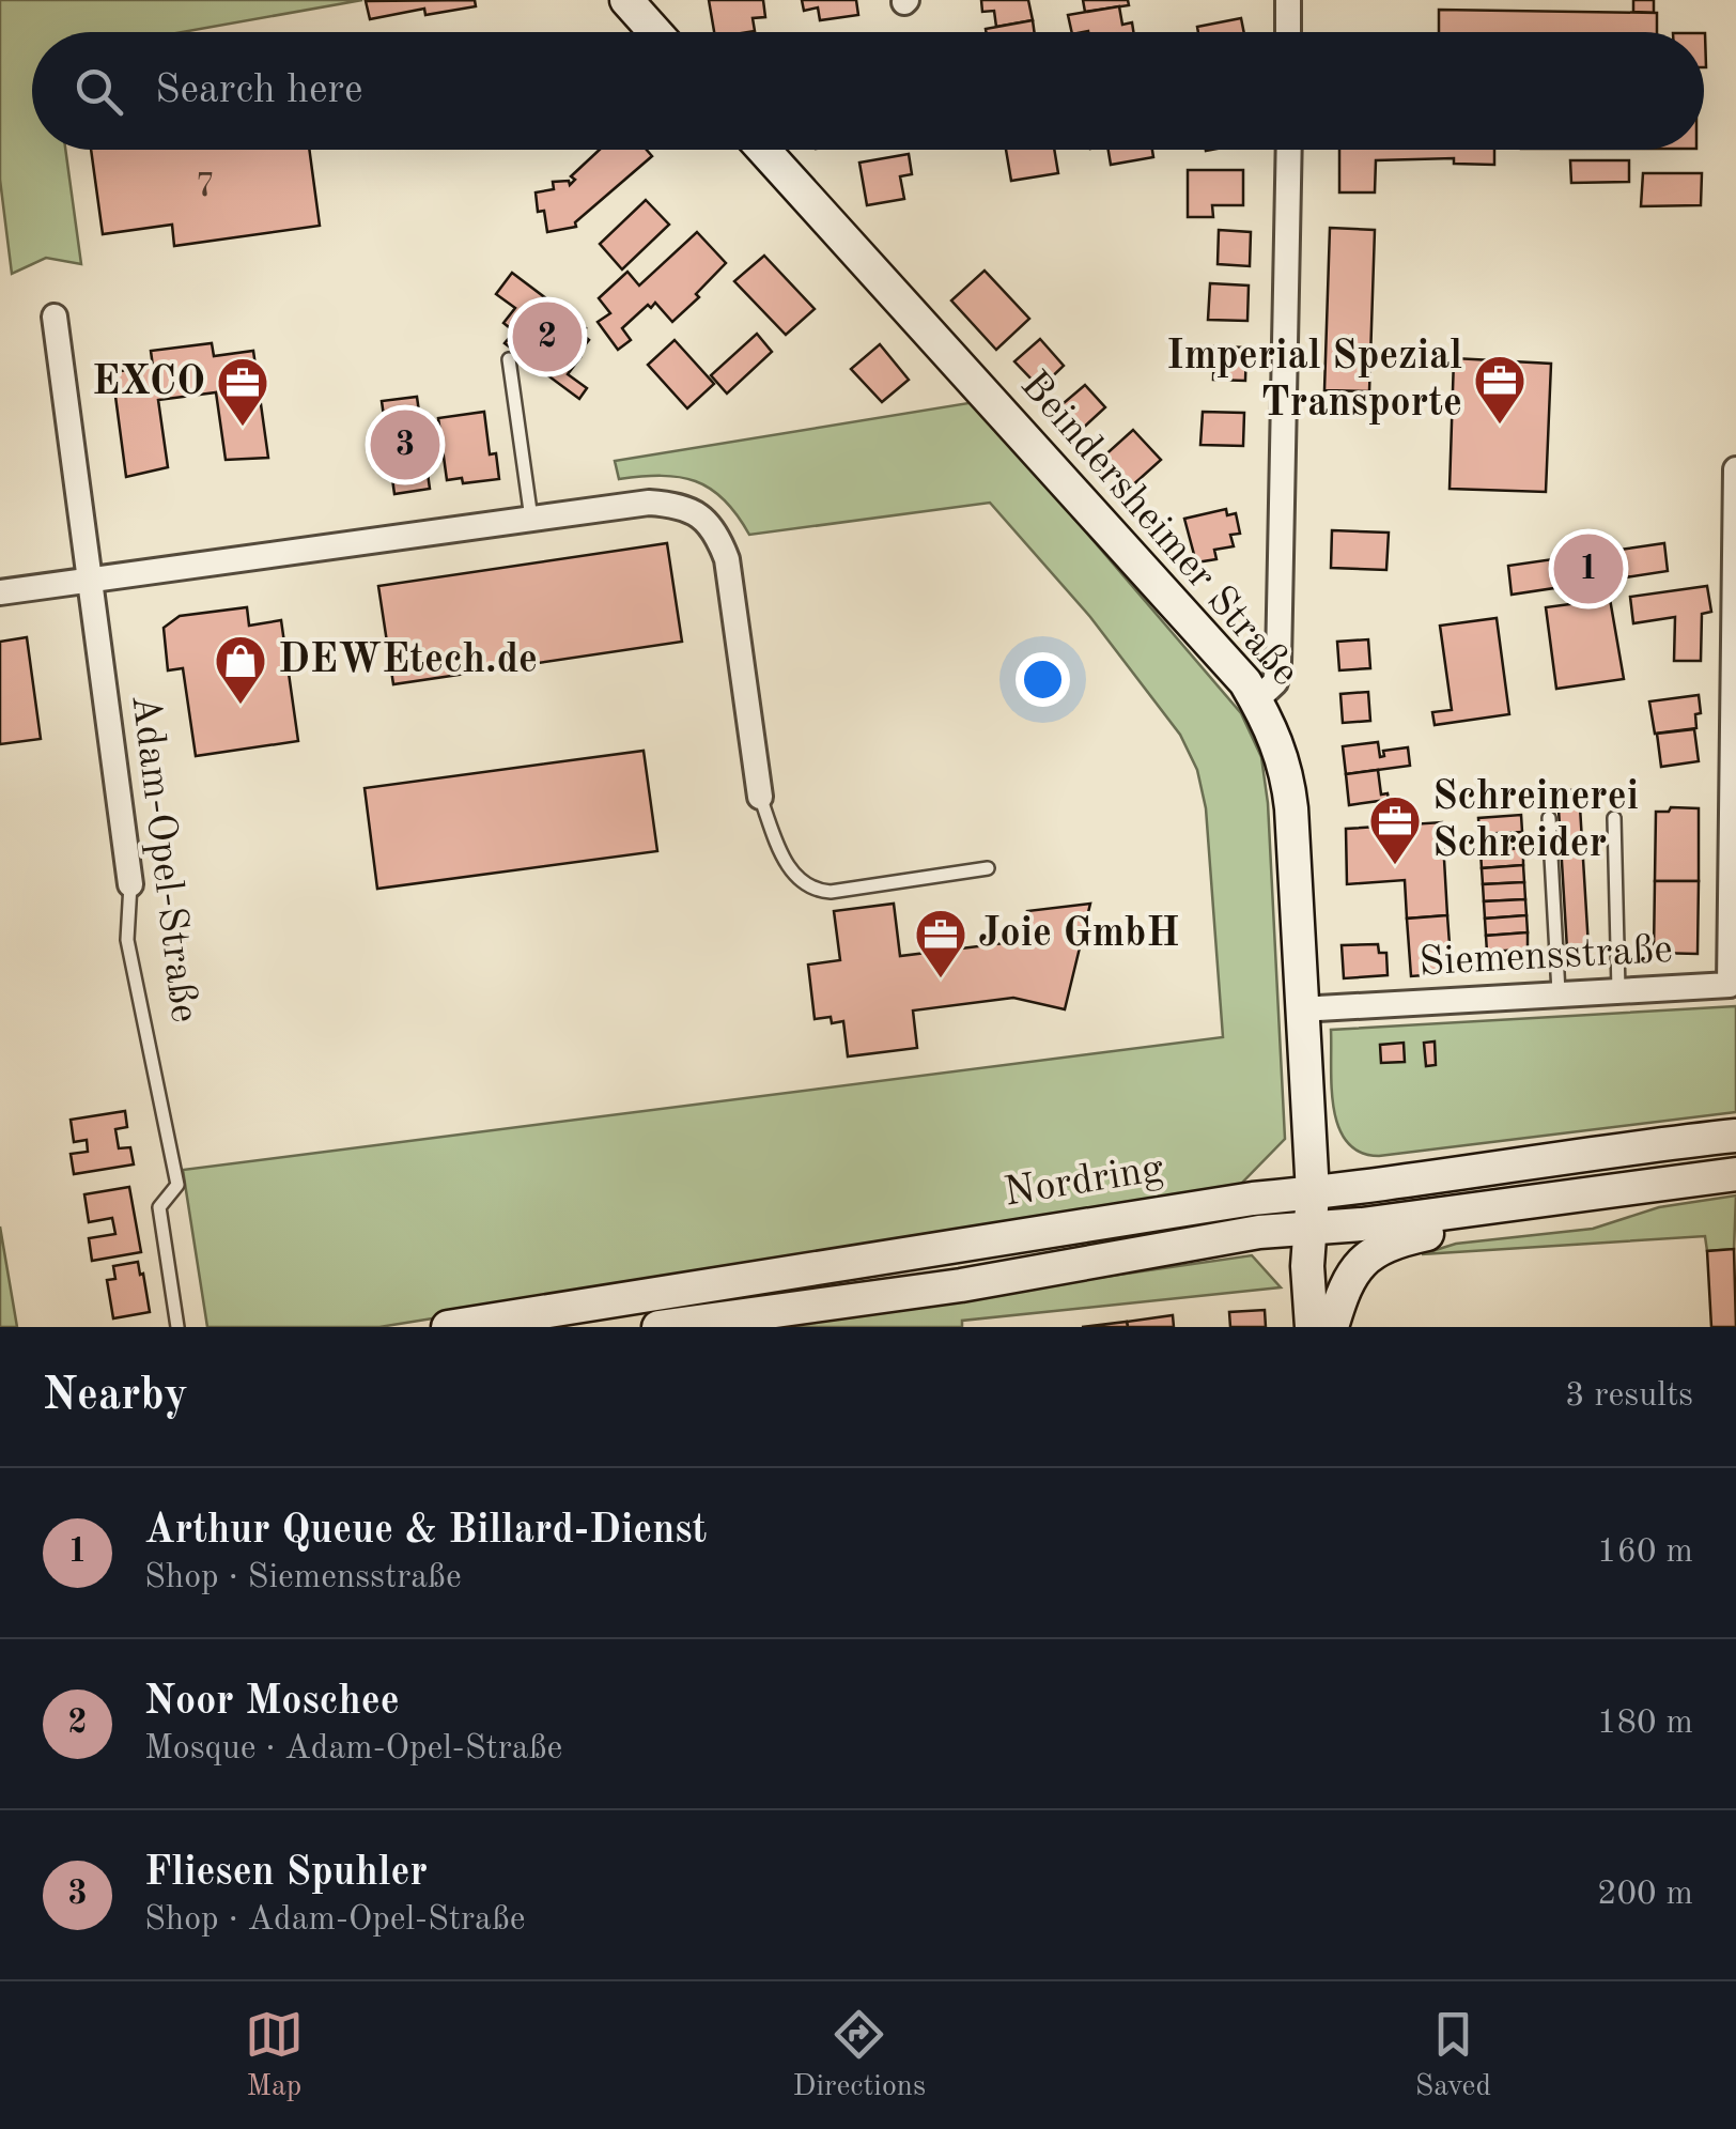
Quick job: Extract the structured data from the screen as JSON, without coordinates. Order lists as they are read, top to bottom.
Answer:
{
  "streets": {
    "main road": ["Beindersheimer Straße", "Nordring"],
    "street": ["Adam-Opel-Straße", "Siemensstraße"]
  },
  "crossings": [
    ["Beindersheimer Straße", "Siemensstraße"],
    ["Beindersheimer Straße", "Nordring"]
  ],
  "places": {
    "office": [
      "Imperial Spezial Transporte",
      "EXCO",
      "Schreinerei Schreider",
      "Joie GmbH"
    ],
    "shop": ["DEWEtech.de"]
  },
  "house_numbers": ["7"],
  "page": {
    "search": "Search here",
    "pins": ["2", "3", "1"],
    "heading": ["Nearby", "3 results"],
    "list": [
      {
        "mark": "1",
        "name": "Arthur Queue & Billard-Dienst",
        "note": "Shop · Siemensstraße",
        "value": "160 m"
      },
      {
        "mark": "2",
        "name": "Noor Moschee",
        "note": "Mosque · Adam-Opel-Straße",
        "value": "180 m"
      },
      {
        "mark": "3",
        "name": "Fliesen Spuhler",
        "note": "Shop · Adam-Opel-Straße",
        "value": "200 m"
      }
    ],
    "nav": ["Map", "Directions", "Saved"]
  }
}
